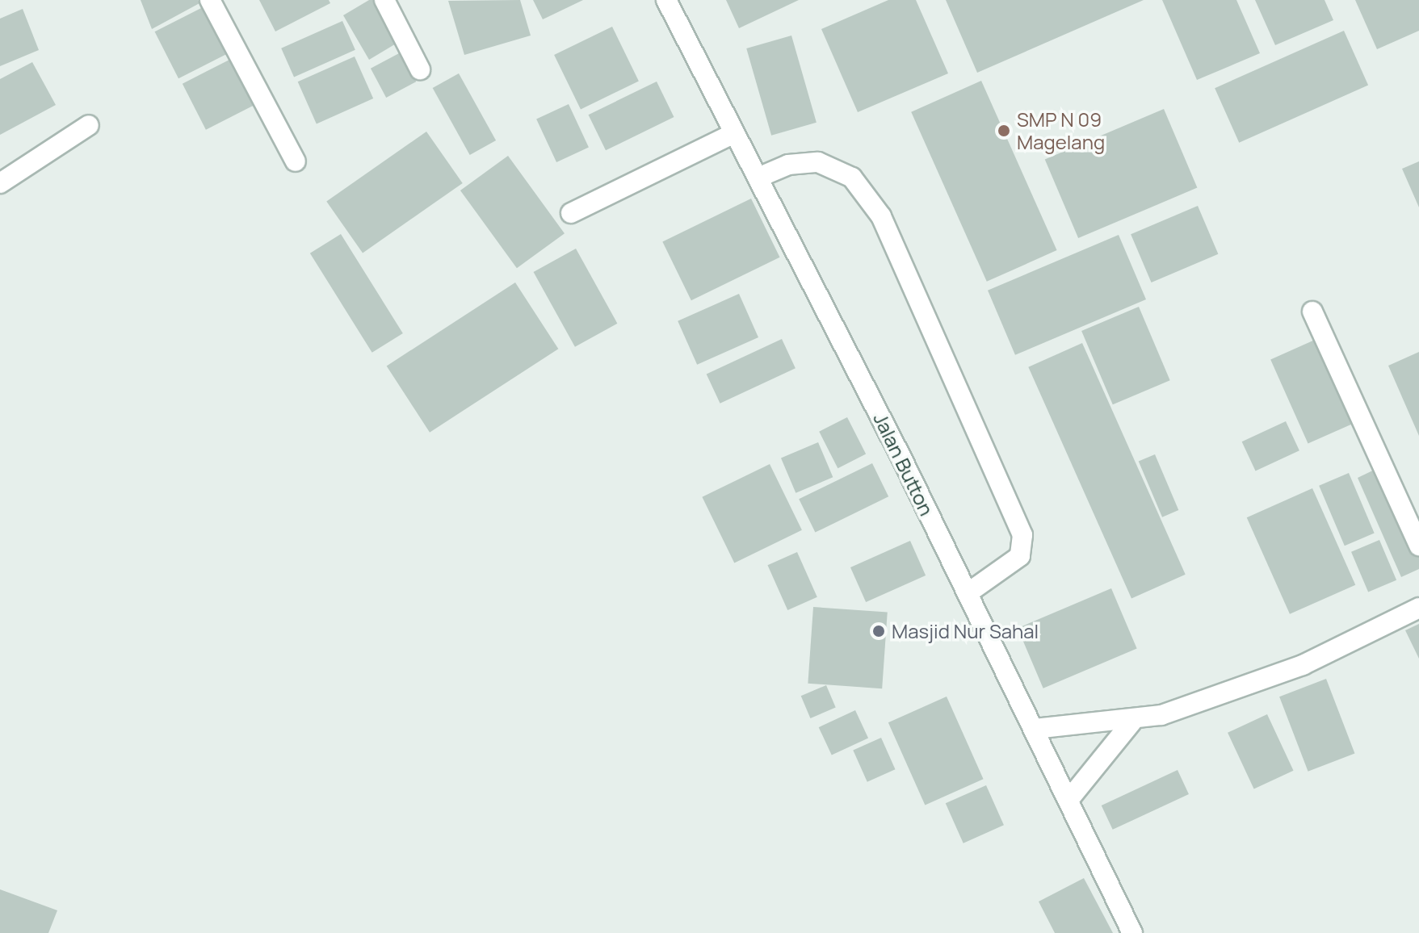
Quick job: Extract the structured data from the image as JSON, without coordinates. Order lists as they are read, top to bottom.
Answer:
{
  "streets": {
    "street": ["Jalan Button"]
  },
  "places": ["SMP N 09 Magelang", "Masjid Nur Sahal"]
}
